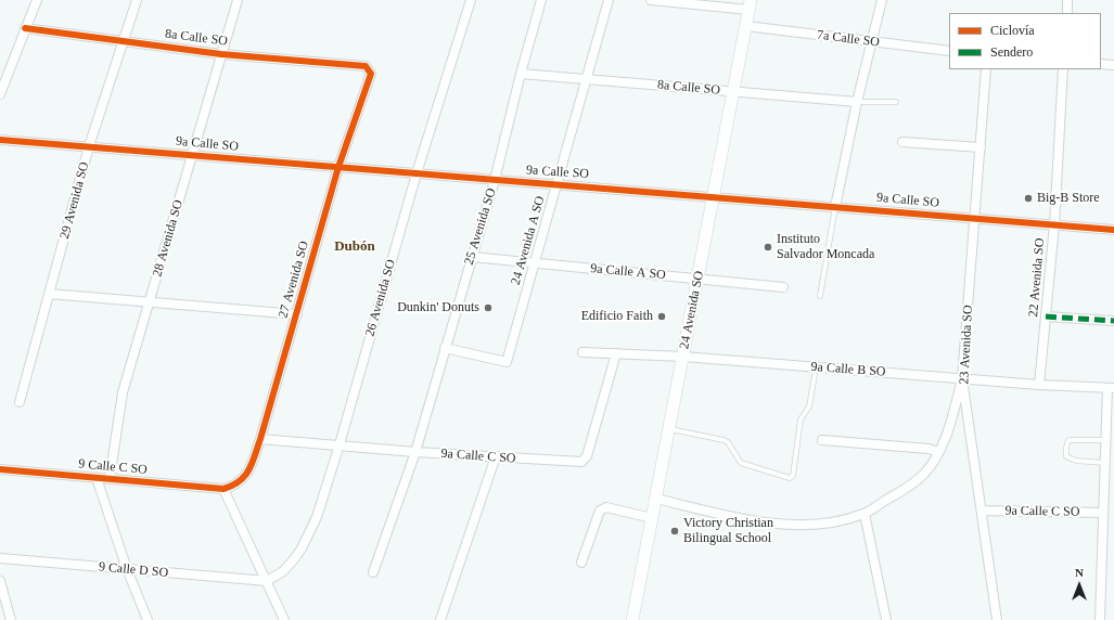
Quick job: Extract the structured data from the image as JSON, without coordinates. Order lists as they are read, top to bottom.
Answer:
{
  "streets": {
    "street": [
      "8a Calle SO",
      "7a Calle SO",
      "9a Calle SO",
      "29 Avenida SO",
      "25 Avenida SO",
      "28 Avenida SO",
      "24 Avenida A SO",
      "9a Calle A SO",
      "22 Avenida SO",
      "27 Avenida SO",
      "26 Avenida SO",
      "24 Avenida SO",
      "23 Avenida SO",
      "9a Calle B SO",
      "9a Calle C SO",
      "9 Calle C SO",
      "9 Calle D SO"
    ]
  },
  "crossings": [
    ["8a Calle SO", "29 Avenida SO"],
    ["8a Calle SO", "25 Avenida SO"],
    ["8a Calle SO", "28 Avenida SO"],
    ["8a Calle SO", "24 Avenida A SO"],
    ["8a Calle SO", "27 Avenida SO"],
    ["8a Calle SO", "24 Avenida SO"],
    ["7a Calle SO", "24 Avenida SO"],
    ["9a Calle SO", "29 Avenida SO"],
    ["9a Calle SO", "25 Avenida SO"],
    ["9a Calle SO", "28 Avenida SO"],
    ["9a Calle SO", "24 Avenida A SO"],
    ["9a Calle SO", "22 Avenida SO"],
    ["9a Calle SO", "27 Avenida SO"],
    ["9a Calle SO", "26 Avenida SO"],
    ["9a Calle SO", "24 Avenida SO"],
    ["9a Calle SO", "23 Avenida SO"],
    ["25 Avenida SO", "24 Avenida A SO"],
    ["25 Avenida SO", "9a Calle A SO"],
    ["25 Avenida SO", "9a Calle C SO"],
    ["28 Avenida SO", "9 Calle C SO"],
    ["24 Avenida A SO", "9a Calle A SO"],
    ["9a Calle A SO", "24 Avenida SO"],
    ["22 Avenida SO", "9a Calle B SO"],
    ["27 Avenida SO", "9a Calle C SO"],
    ["27 Avenida SO", "9 Calle C SO"],
    ["26 Avenida SO", "9a Calle C SO"],
    ["26 Avenida SO", "9 Calle D SO"],
    ["24 Avenida SO", "9a Calle B SO"],
    ["23 Avenida SO", "9a Calle B SO"],
    ["23 Avenida SO", "9a Calle C SO"],
    ["9a Calle B SO", "9a Calle C SO"]
  ],
  "districts": ["Dubón"],
  "places": [
    "Big-B Store",
    "Instituto Salvador Moncada",
    "Dunkin' Donuts",
    "Edificio Faith",
    "Victory Christian Bilingual School"
  ],
  "legend": ["Ciclovía", "Sendero"],
  "north": "top"
}
